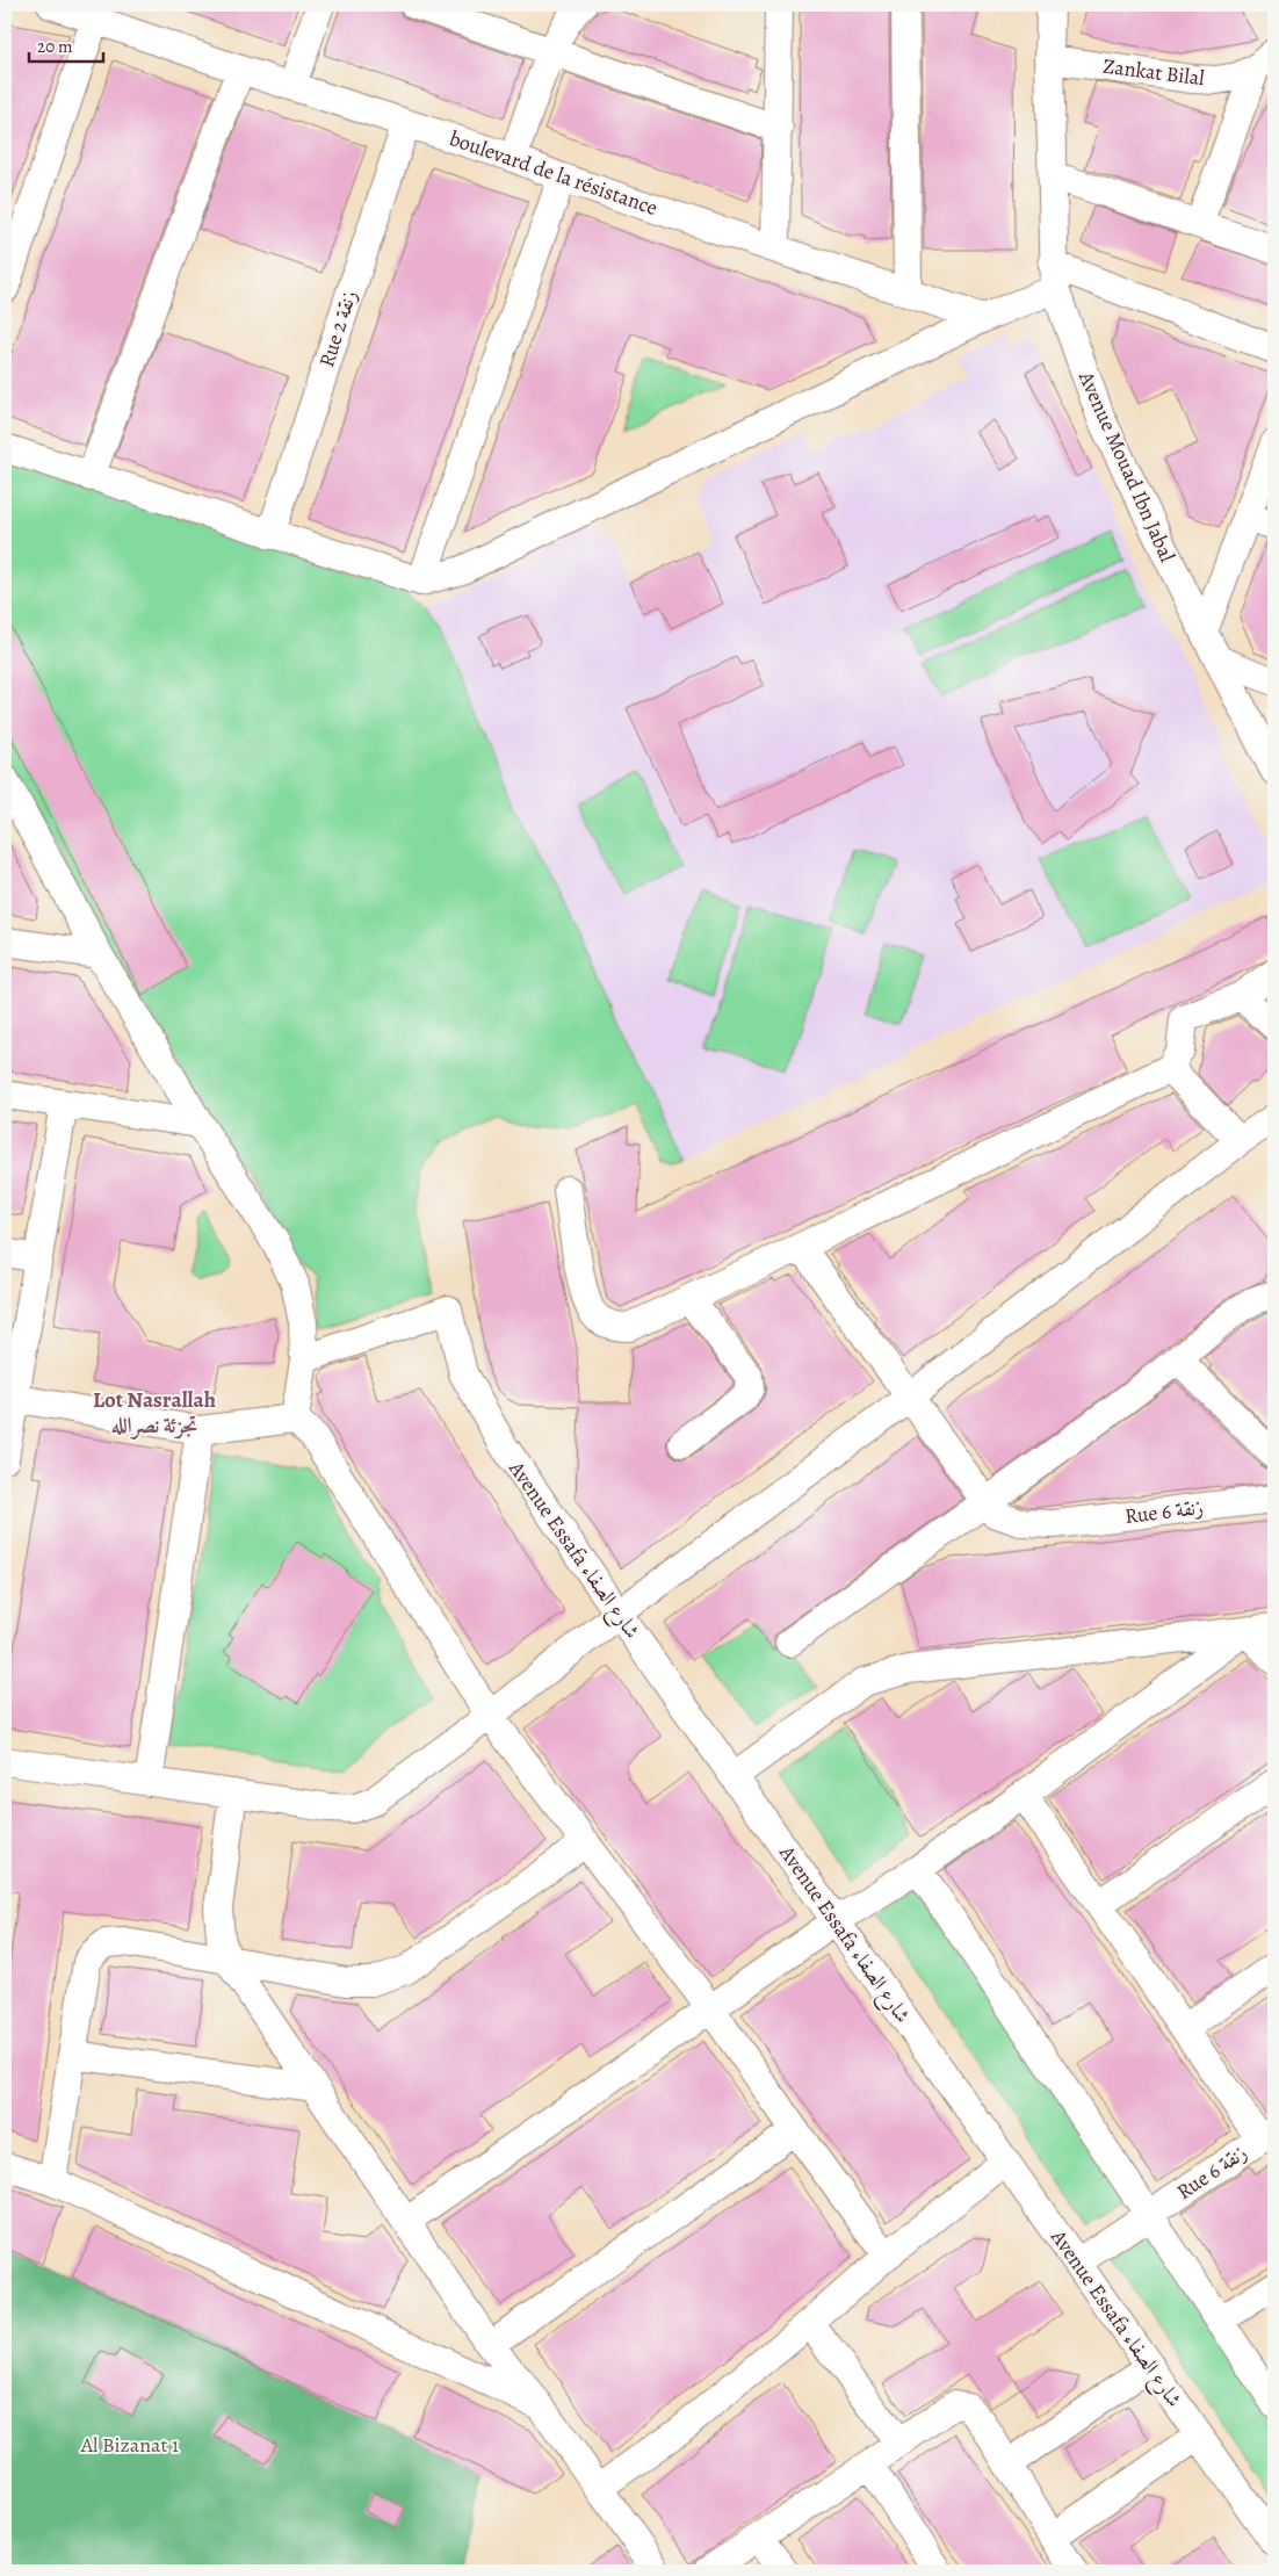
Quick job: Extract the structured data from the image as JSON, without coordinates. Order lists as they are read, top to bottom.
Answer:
{
  "streets": {
    "street": [
      "Zankat Bilal",
      "boulevard de la résistance",
      "Rue 2 زنقة",
      "Avenue Mouad Ibn Jabal",
      "Rue 6 زنقة",
      "Avenue Essafa شارع الصفاء"
    ]
  },
  "crossings": [
    ["Zankat Bilal", "Avenue Mouad Ibn Jabal"],
    ["boulevard de la résistance", "Rue 2 زنقة"],
    ["Rue 6 زنقة", "Avenue Essafa شارع الصفاء"]
  ],
  "districts": ["Lot Nasrallah تجزئة نصرالله"],
  "parks": ["Al Bizanat 1"],
  "scale_bar": "20 m"
}
